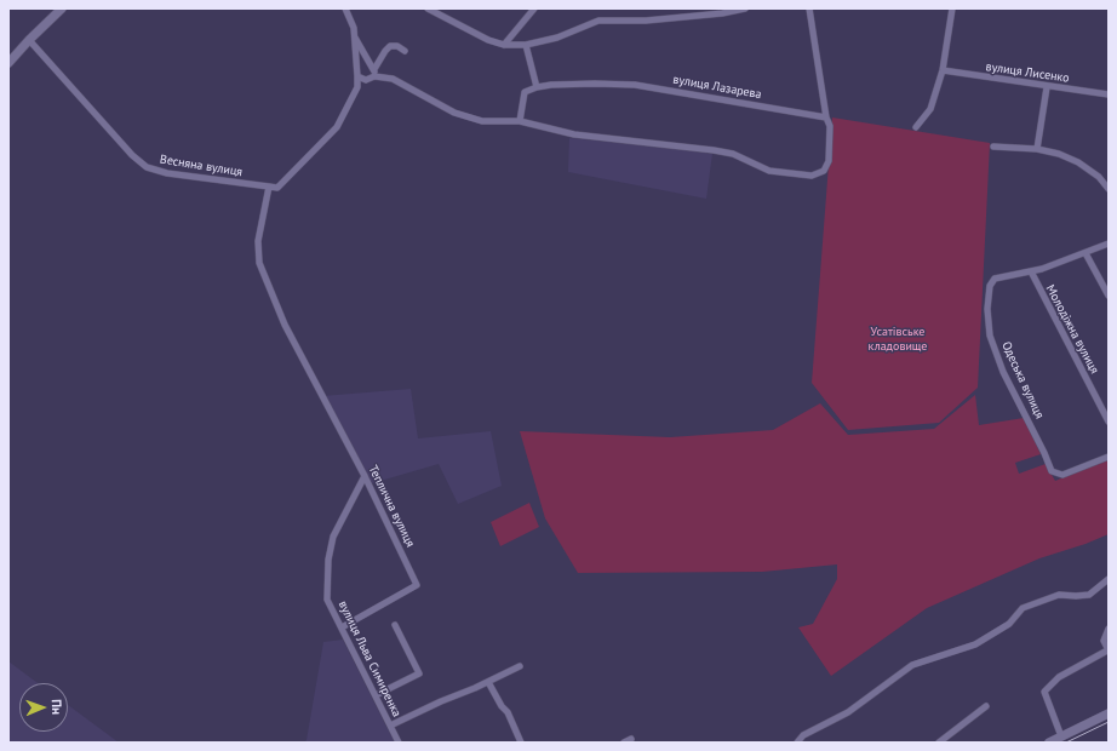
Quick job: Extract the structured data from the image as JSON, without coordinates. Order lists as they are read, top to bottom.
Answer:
{
  "streets": {
    "street": [
      "вулиця Лисенко",
      "вулиця Лазарева",
      "Весняна вулиця",
      "Молодіжна вулиця",
      "Одеська вулиця",
      "Теплична вулиця",
      "вулиця Льва Симиренка"
    ]
  },
  "crossings": [
    ["Весняна вулиця", "Теплична вулиця"],
    ["Молодіжна вулиця", "Одеська вулиця"],
    ["Теплична вулиця", "вулиця Льва Симиренка"]
  ],
  "parks": ["Усатівське кладовище"],
  "north": "right"
}
